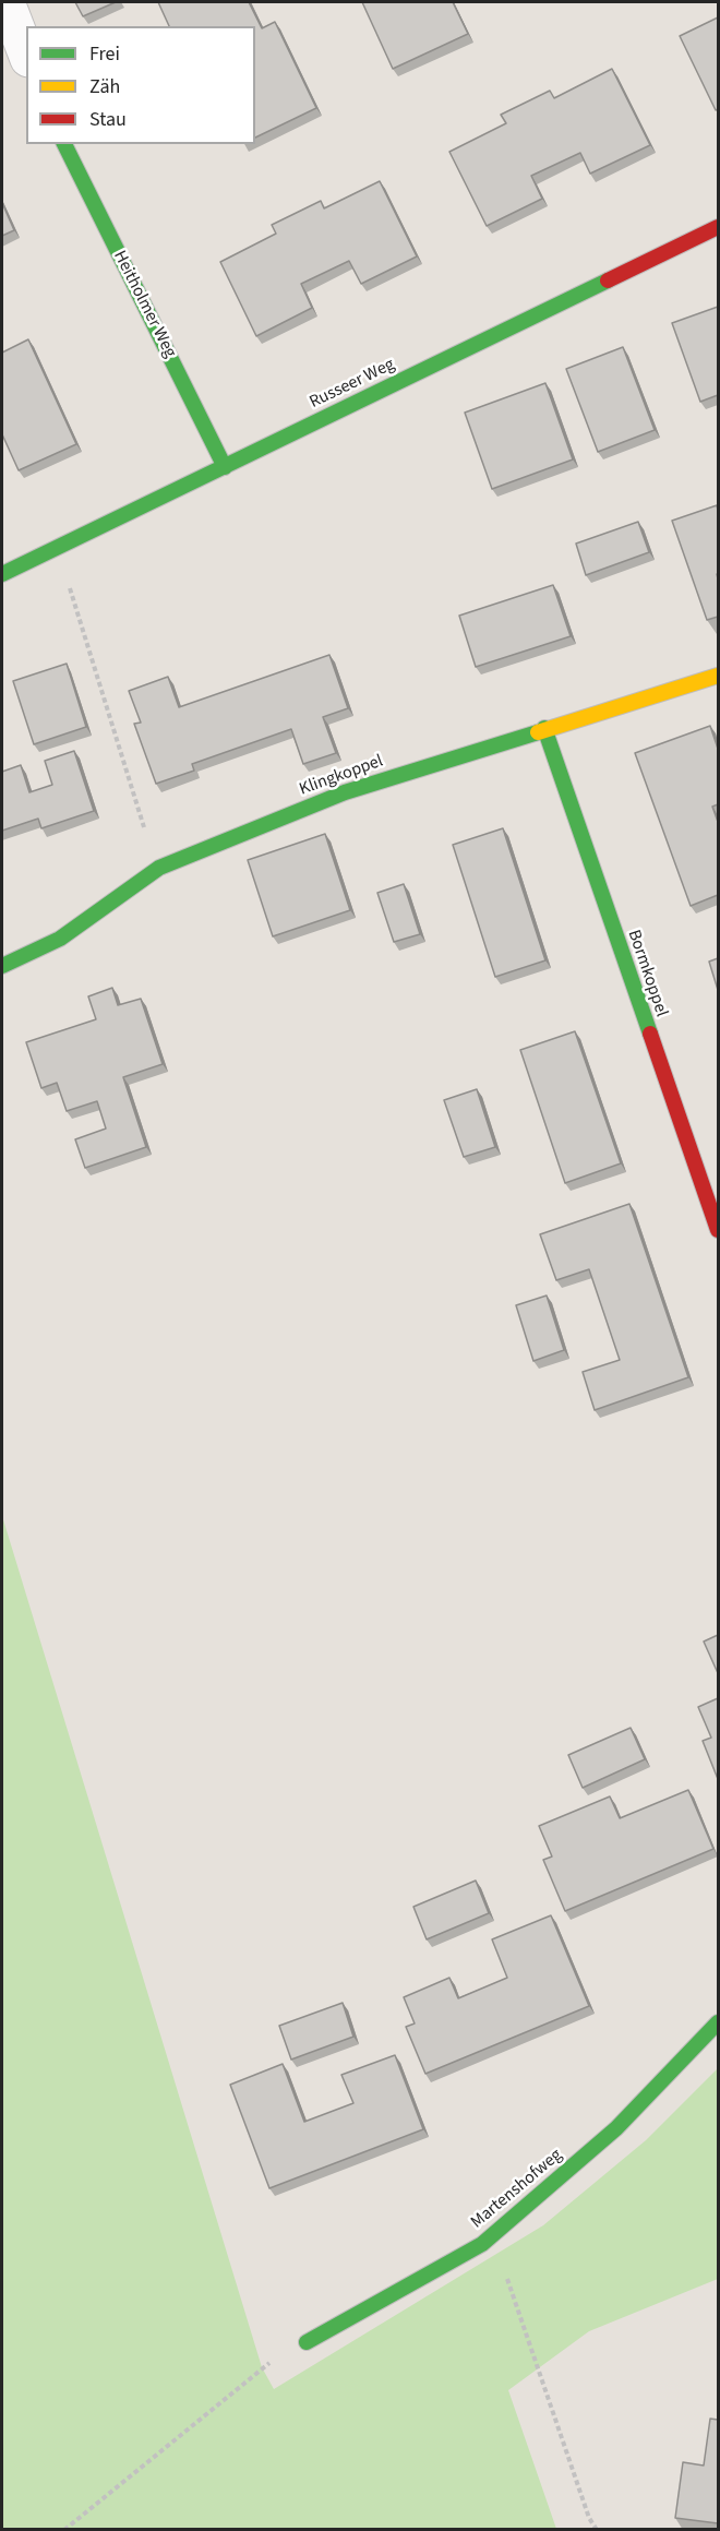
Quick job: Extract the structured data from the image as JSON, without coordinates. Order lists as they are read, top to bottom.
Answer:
{
  "streets": {
    "street": [
      "Heitholmer Weg",
      "Russeer Weg",
      "Klingkoppel",
      "Bormkoppel",
      "Martenshofweg"
    ]
  },
  "crossings": [
    ["Heitholmer Weg", "Russeer Weg"],
    ["Klingkoppel", "Bormkoppel"]
  ],
  "legend": ["Frei", "Zäh", "Stau"]
}
